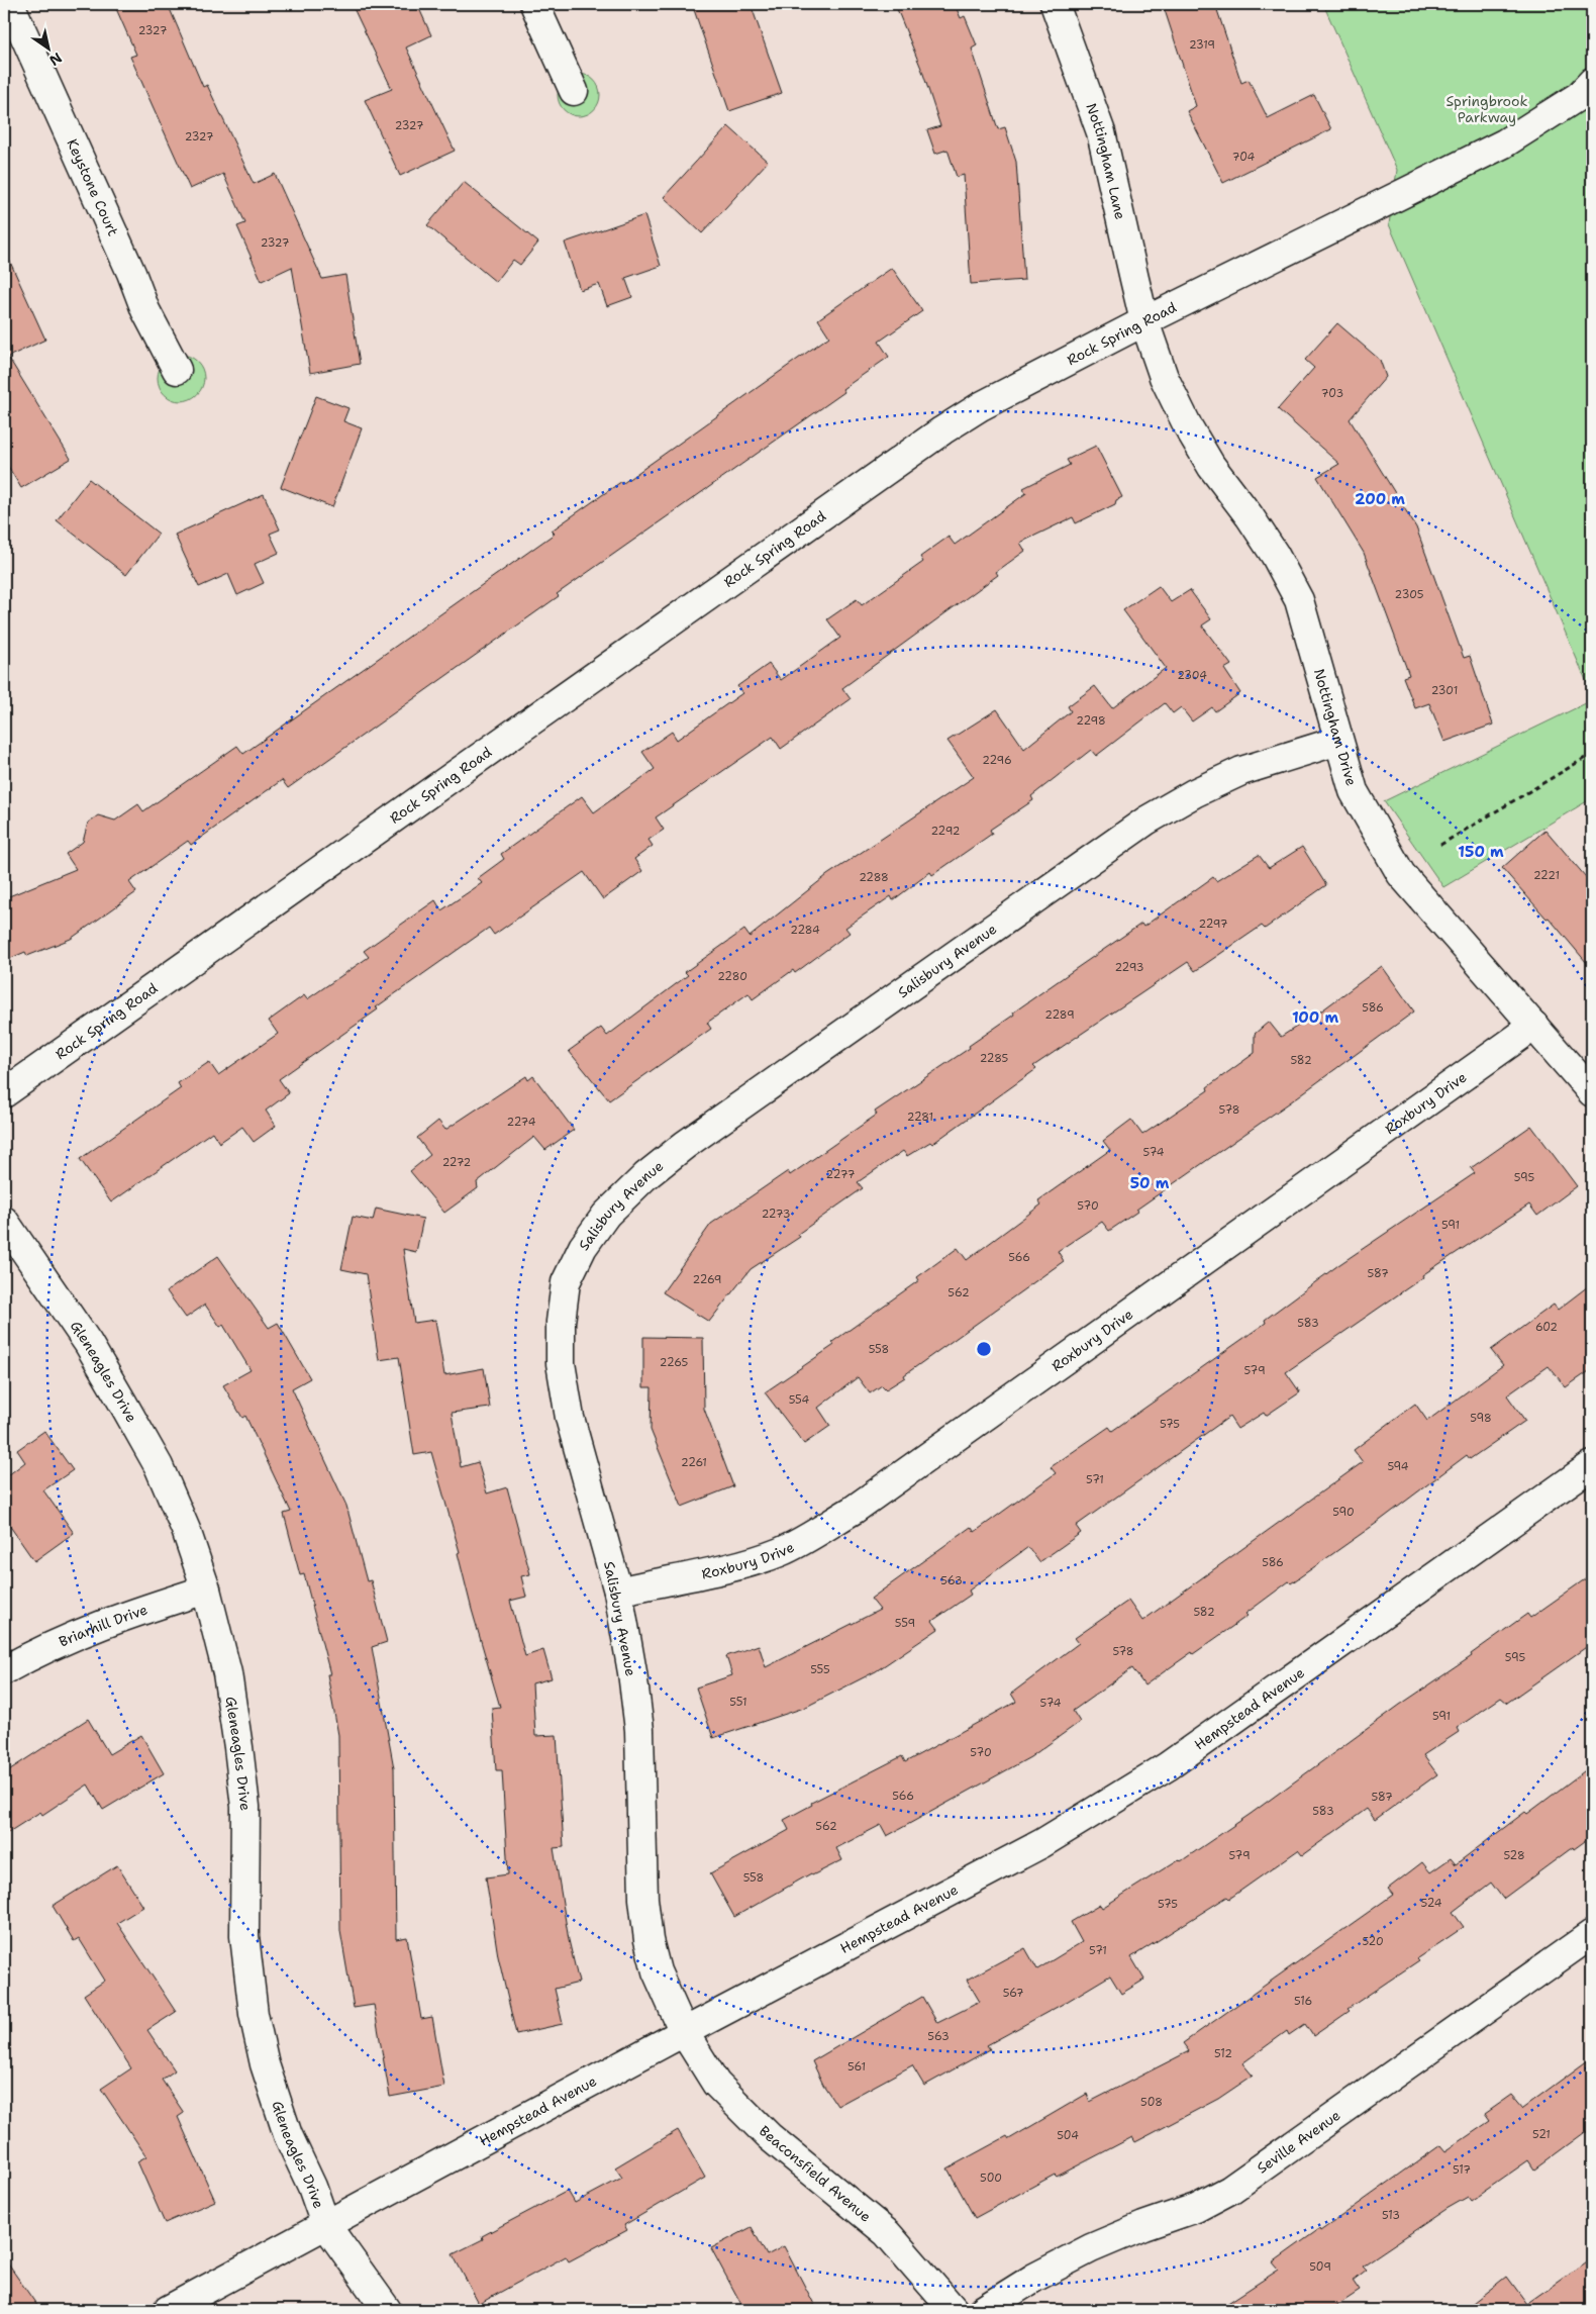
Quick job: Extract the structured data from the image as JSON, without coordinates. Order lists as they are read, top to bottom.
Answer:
{
  "streets": {
    "street": [
      "Nottingham Lane",
      "Keystone Court",
      "Rock Spring Road",
      "Nottingham Drive",
      "Salisbury Avenue",
      "Roxbury Drive",
      "Gleneagles Drive",
      "Briarhill Drive",
      "Hempstead Avenue",
      "Seville Avenue",
      "Beaconsfield Avenue"
    ]
  },
  "crossings": [
    ["Nottingham Lane", "Rock Spring Road"],
    ["Nottingham Lane", "Nottingham Drive"],
    ["Rock Spring Road", "Nottingham Drive"],
    ["Nottingham Drive", "Salisbury Avenue"],
    ["Nottingham Drive", "Roxbury Drive"],
    ["Salisbury Avenue", "Roxbury Drive"],
    ["Salisbury Avenue", "Hempstead Avenue"],
    ["Salisbury Avenue", "Beaconsfield Avenue"],
    ["Gleneagles Drive", "Briarhill Drive"],
    ["Gleneagles Drive", "Hempstead Avenue"],
    ["Hempstead Avenue", "Beaconsfield Avenue"]
  ],
  "parks": ["Springbrook Parkway"],
  "house_numbers": [
    "2327",
    "2319",
    "2327",
    "2327",
    "704",
    "2327",
    "703",
    "2305",
    "2304",
    "2301",
    "2298",
    "2296",
    "2292",
    "2221",
    "2288",
    "2297",
    "2284",
    "2293",
    "2280",
    "586",
    "2289",
    "2285",
    "582",
    "578",
    "2281",
    "2274",
    "574",
    "2272",
    "2277",
    "595",
    "570",
    "2273",
    "591",
    "566",
    "587",
    "2269",
    "562",
    "583",
    "602",
    "558",
    "2265",
    "579",
    "554",
    "598",
    "575",
    "2261",
    "594",
    "571",
    "590",
    "586",
    "563",
    "582",
    "559",
    "578",
    "595",
    "555",
    "551",
    "574",
    "591",
    "570",
    "566",
    "587",
    "583",
    "562",
    "579",
    "528",
    "558",
    "524",
    "575",
    "520",
    "571",
    "567",
    "516",
    "563",
    "512",
    "561",
    "508",
    "521",
    "504",
    "517",
    "500",
    "513",
    "509"
  ],
  "north": "bottom right",
  "rings": [
    "200 m",
    "150 m",
    "100 m",
    "50 m"
  ]
}
